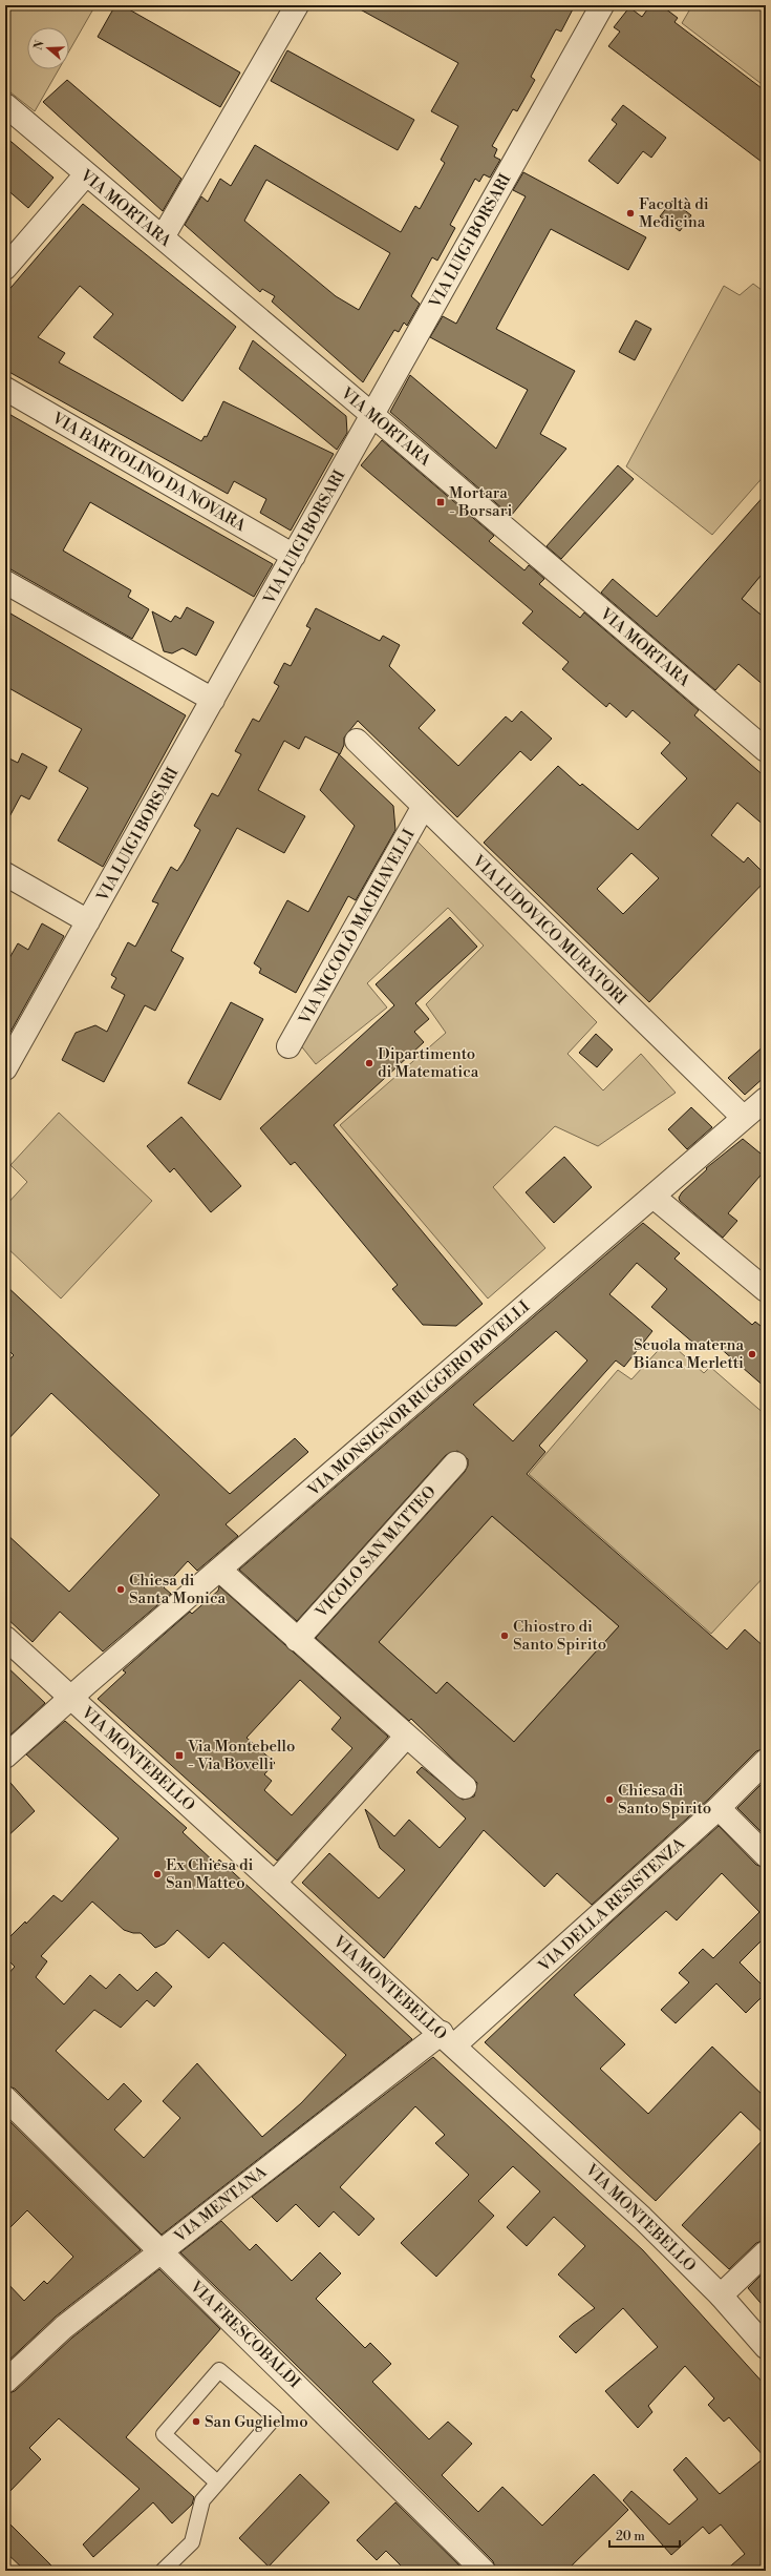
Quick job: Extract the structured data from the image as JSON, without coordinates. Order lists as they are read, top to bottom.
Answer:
{
  "streets": {
    "street": [
      "VIA MORTARA",
      "VIA LUIGI BORSARI",
      "VIA BARTOLINO DA NOVARA",
      "VIA NICCOLÒ MACHIAVELLI",
      "VIA LUDOVICO MURATORI",
      "VIA MONSIGNOR RUGGERO BOVELLI",
      "VICOLO SAN MATTEO",
      "VIA MONTEBELLO",
      "VIA DELLA RESISTENZA",
      "VIA MENTANA",
      "VIA FRESCOBALDI"
    ]
  },
  "crossings": [
    ["VIA MORTARA", "VIA LUIGI BORSARI"],
    ["VIA LUIGI BORSARI", "VIA BARTOLINO DA NOVARA"],
    ["VIA NICCOLÒ MACHIAVELLI", "VIA LUDOVICO MURATORI"],
    ["VIA LUDOVICO MURATORI", "VIA MONSIGNOR RUGGERO BOVELLI"],
    ["VIA MONSIGNOR RUGGERO BOVELLI", "VIA MONTEBELLO"],
    ["VIA MONTEBELLO", "VIA DELLA RESISTENZA"],
    ["VIA MONTEBELLO", "VIA MENTANA"],
    ["VIA DELLA RESISTENZA", "VIA MENTANA"],
    ["VIA MENTANA", "VIA FRESCOBALDI"]
  ],
  "places": {
    "other": [
      "Facoltà di Medicina",
      "Dipartimento di Matematica",
      "Scuola materna Bianca Merletti",
      "Chiesa di Santa Monica",
      "Chiostro di Santo Spirito",
      "Chiesa di Santo Spirito",
      "Ex Chiesa di San Matteo",
      "San Guglielmo"
    ],
    "transit": ["Mortara - Borsari", "Via Montebello - Via Bovelli"]
  },
  "scale_bar": "20 m",
  "north": "left"
}
